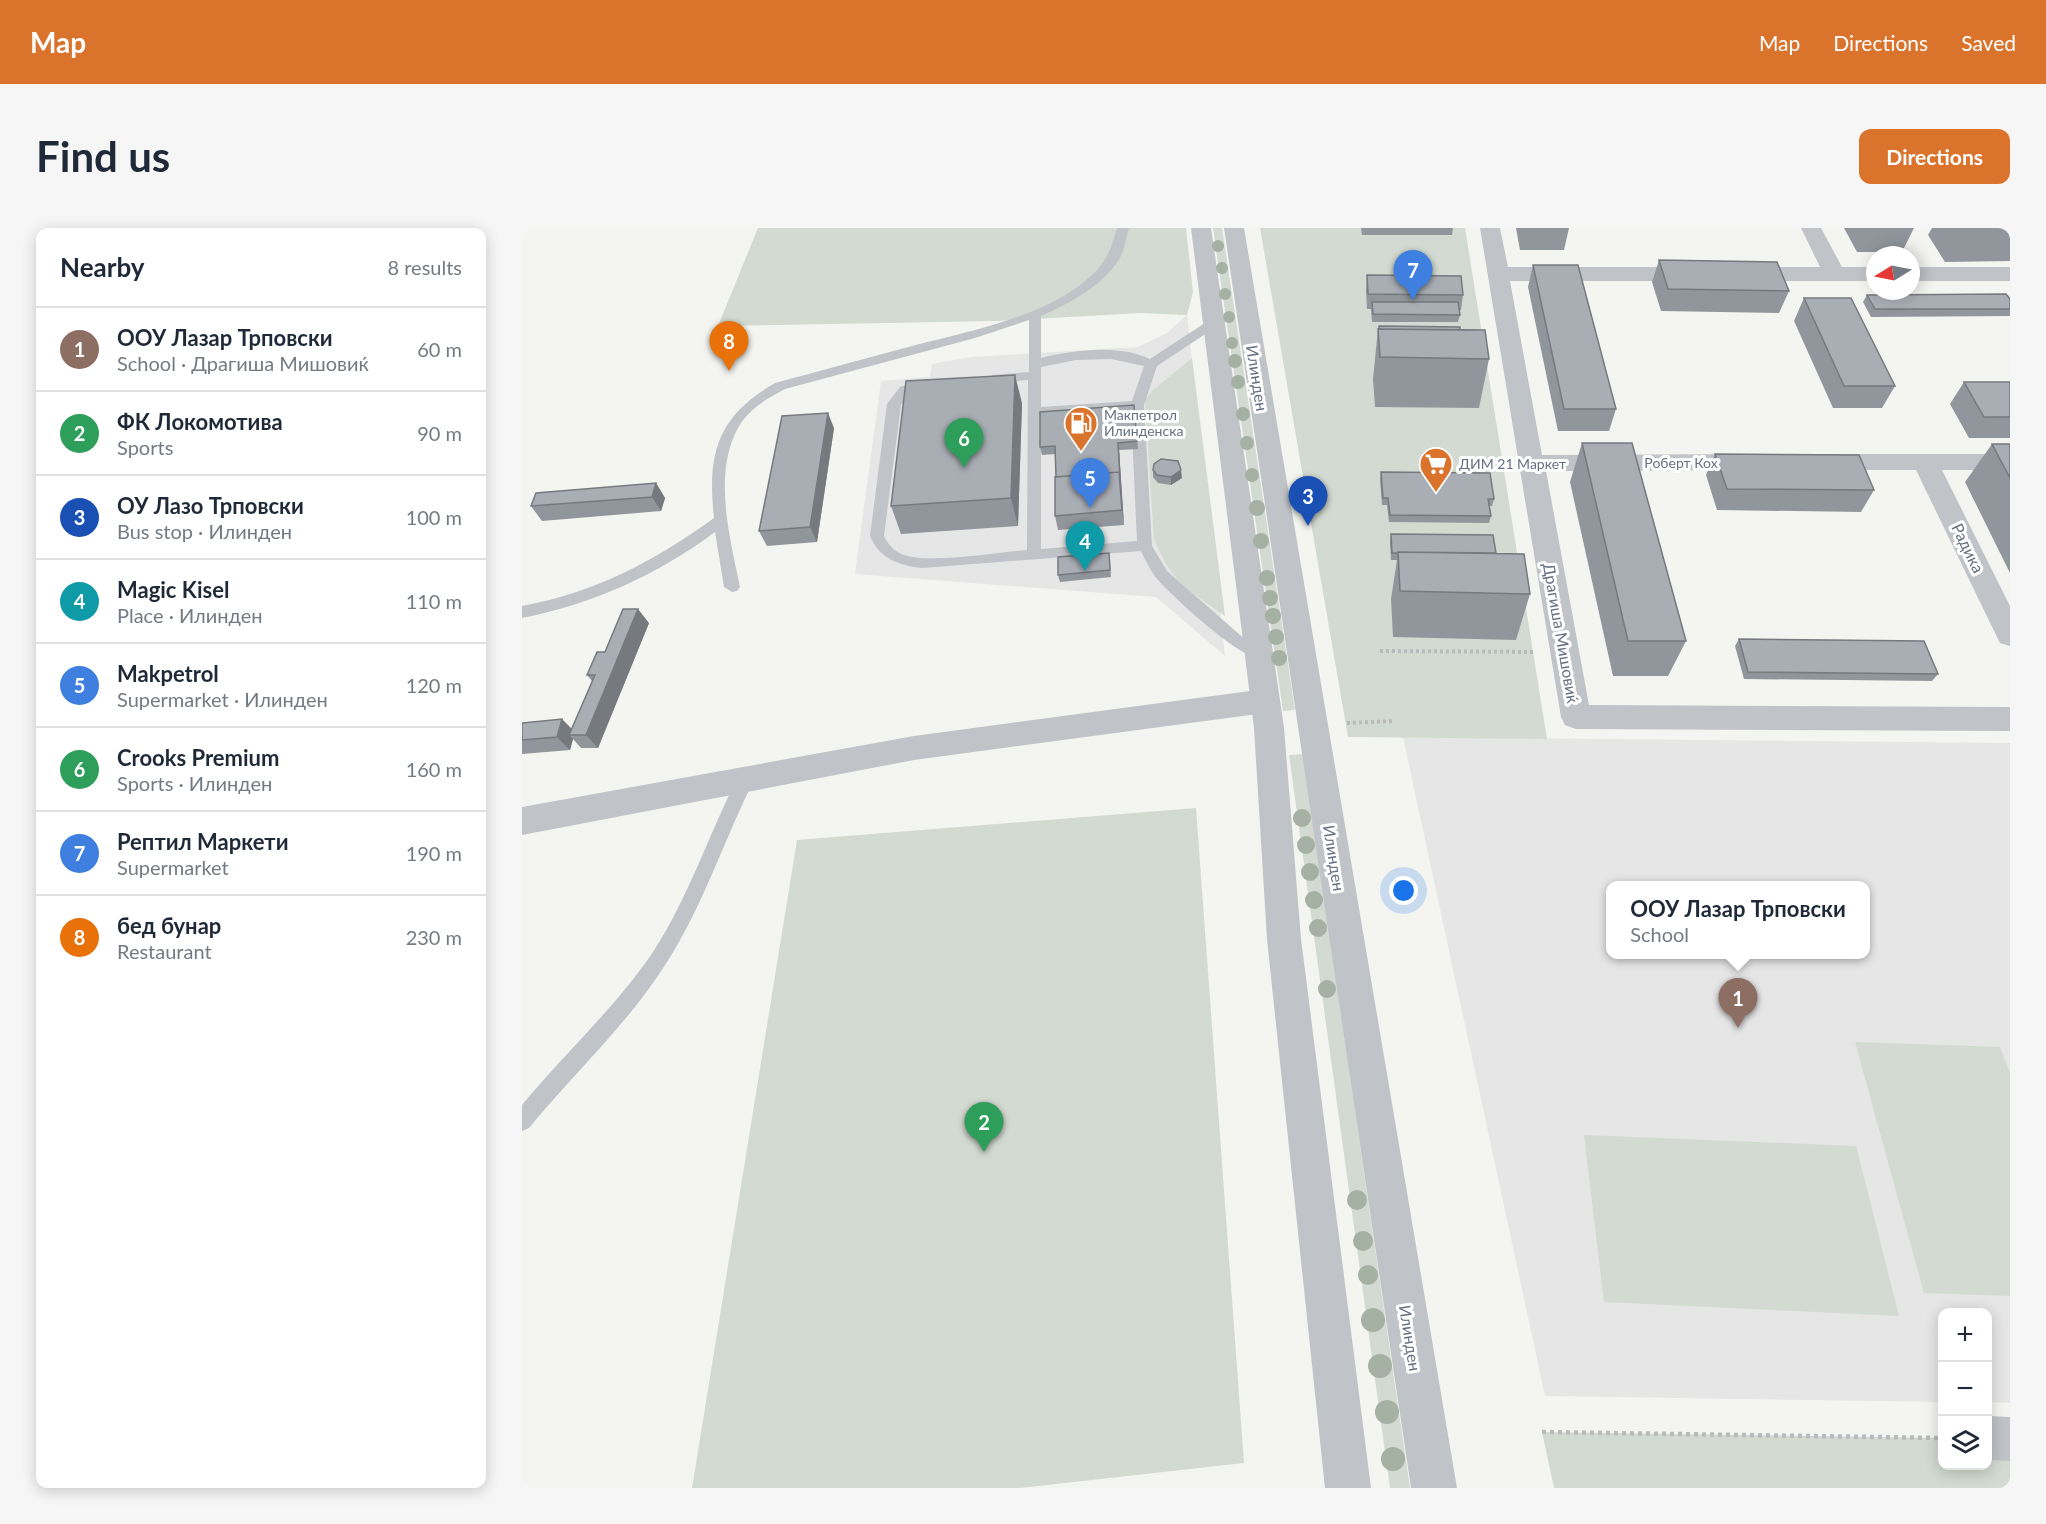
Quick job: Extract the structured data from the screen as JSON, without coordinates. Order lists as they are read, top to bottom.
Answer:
{
  "streets": {
    "street": [
      "Илинден",
      "Роберт Кох",
      "Радика",
      "Драгиша Мишовиќ"
    ]
  },
  "crossings": [
    ["Роберт Кох", "Радика"],
    ["Роберт Кох", "Драгиша Мишовиќ"]
  ],
  "places": {
    "fuel station": ["Макпетрол Илинденска"],
    "supermarket": ["ДИМ 21 Маркет"]
  },
  "north": "left",
  "page": {
    "header": "Map",
    "nav": ["Map", "Directions", "Saved"],
    "buttons": "Directions",
    "title": "Find us",
    "heading": ["Nearby", "8 results"],
    "pins": [
      "7",
      "8",
      "6",
      "5",
      "3",
      "4",
      "1",
      "2"
    ],
    "list": [
      {
        "mark": "1",
        "name": "ООУ Лазар Трповски",
        "note": "School · Драгиша Мишовиќ",
        "value": "60 m"
      },
      {
        "mark": "2",
        "name": "ФК Локомотива",
        "note": "Sports",
        "value": "90 m"
      },
      {
        "mark": "3",
        "name": "ОУ Лазо Трповски",
        "note": "Bus stop · Илинден",
        "value": "100 m"
      },
      {
        "mark": "4",
        "name": "Magic Kisel",
        "note": "Place · Илинден",
        "value": "110 m"
      },
      {
        "mark": "5",
        "name": "Makpetrol",
        "note": "Supermarket · Илинден",
        "value": "120 m"
      },
      {
        "mark": "6",
        "name": "Crooks Premium",
        "note": "Sports · Илинден",
        "value": "160 m"
      },
      {
        "mark": "7",
        "name": "Рептил Маркети",
        "note": "Supermarket",
        "value": "190 m"
      },
      {
        "mark": "8",
        "name": "бед бунар",
        "note": "Restaurant",
        "value": "230 m"
      }
    ],
    "popup": ["ООУ Лазар Трповски", "School"],
    "map_buttons": ["+", "−"]
  }
}
